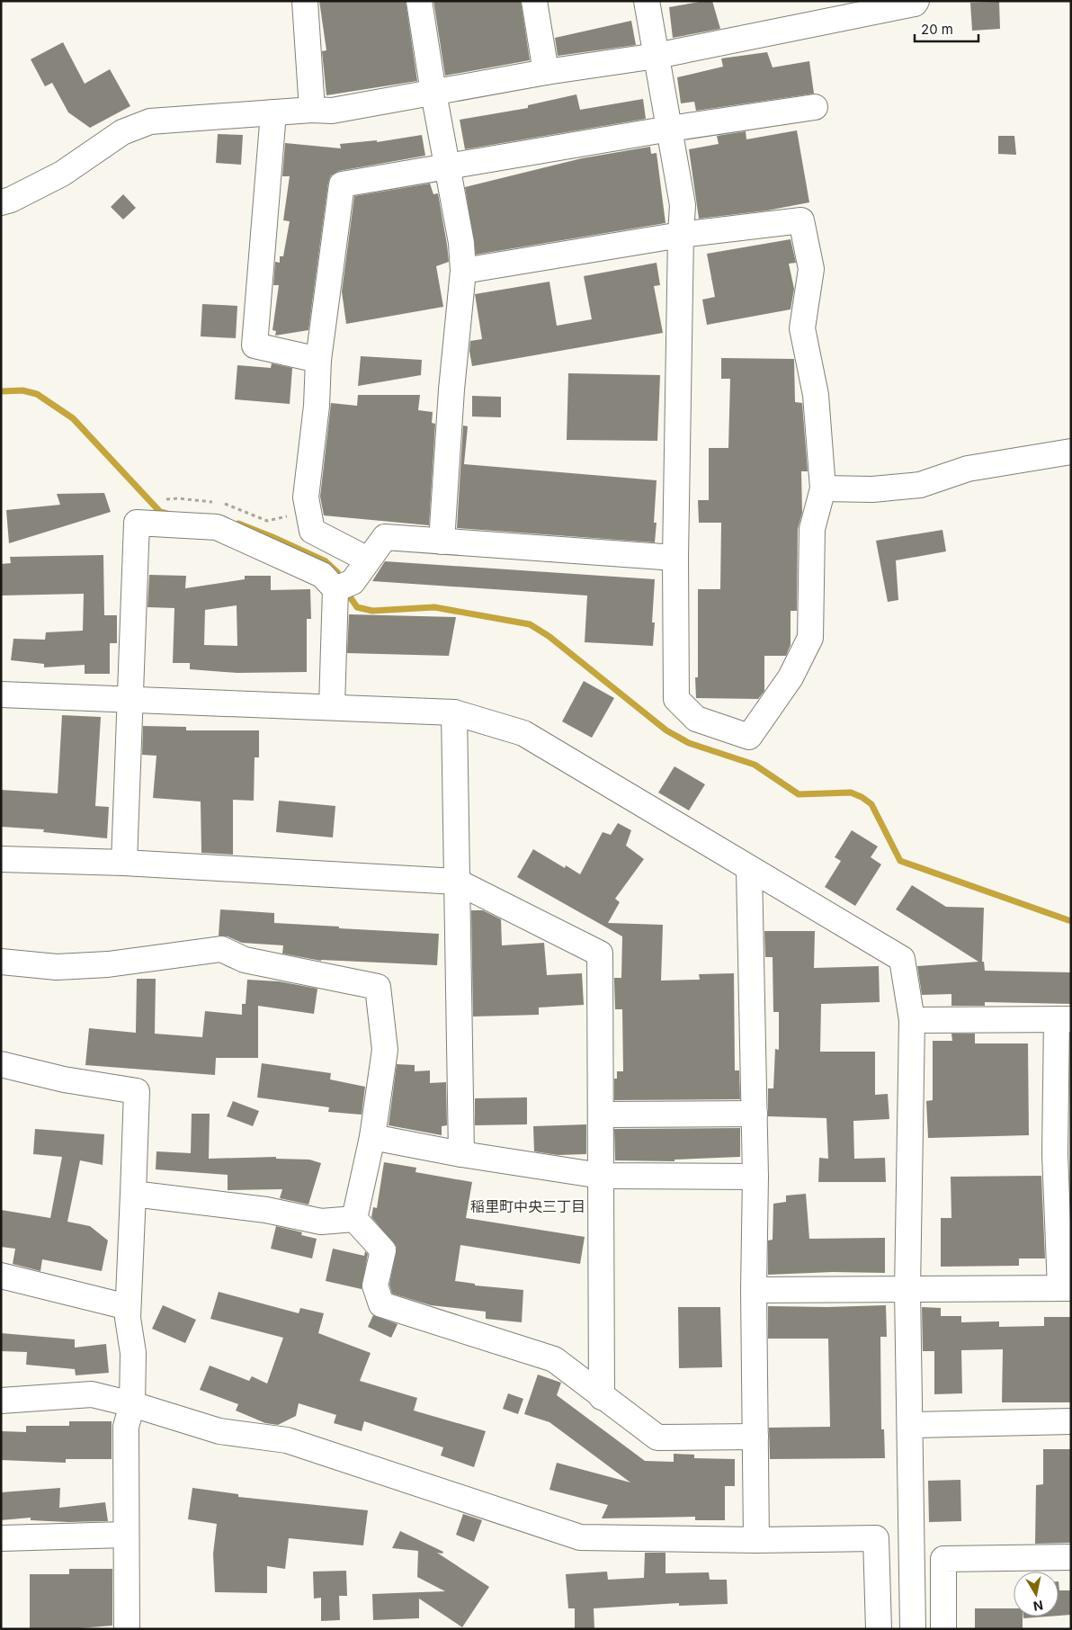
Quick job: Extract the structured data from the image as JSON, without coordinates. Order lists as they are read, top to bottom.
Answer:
{
  "districts": ["稲里町中央三丁目"],
  "scale_bar": "20 m",
  "north": "bottom"
}
